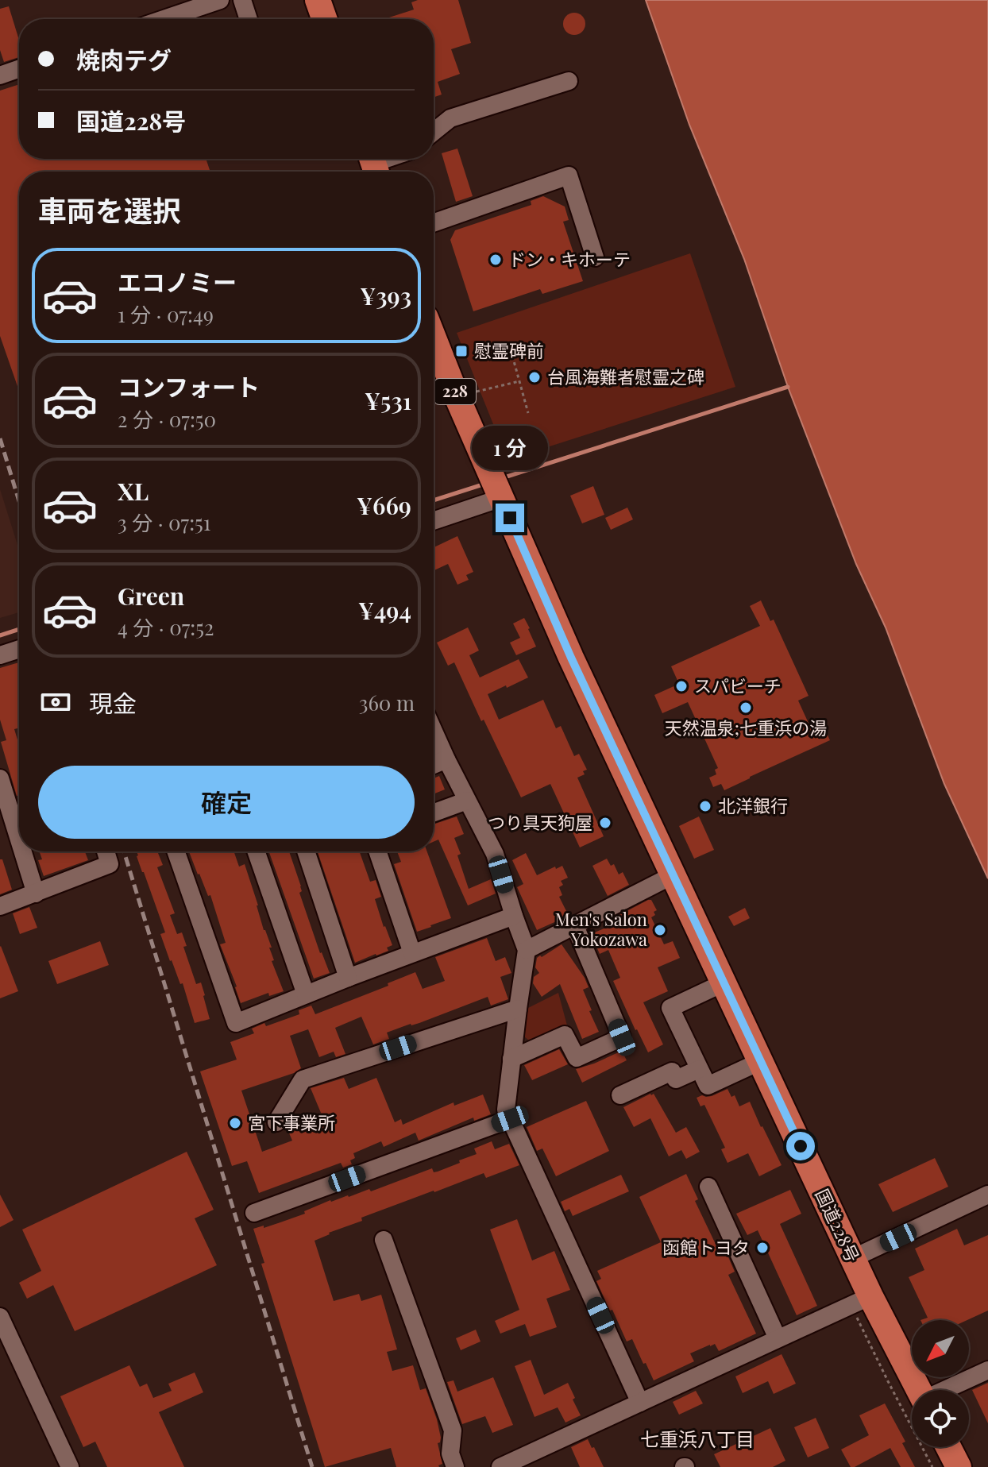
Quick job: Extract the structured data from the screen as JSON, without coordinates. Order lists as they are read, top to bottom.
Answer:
{
  "streets": {
    "highway": ["228", "国道228号"]
  },
  "districts": ["七重浜八丁目"],
  "places": {
    "other": [
      "ドン・キホーテ",
      "台風海難者慰霊之碑",
      "スパビーチ",
      "天然温泉;七重浜の湯",
      "北洋銀行",
      "つり具天狗屋",
      "Men's Salon Yokozawa",
      "宮下事業所",
      "函館トヨタ"
    ],
    "transit": ["慰霊碑前"]
  },
  "north": "bottom left",
  "page": {
    "banner": ["焼肉テグ", "国道228号"],
    "heading": "車両を選択",
    "list": [
      {
        "name": "エコノミー",
        "note": "1 分 · 07:49",
        "value": "¥393"
      },
      {
        "name": "コンフォート",
        "note": "2 分 · 07:50",
        "value": "¥531"
      },
      {
        "name": "XL",
        "note": "3 分 · 07:51",
        "value": "¥669"
      },
      {
        "name": "Green",
        "note": "4 分 · 07:52",
        "value": "¥494"
      }
    ],
    "bubble": "1 分",
    "pay": ["現金", "360 m"],
    "buttons": "確定"
  }
}
